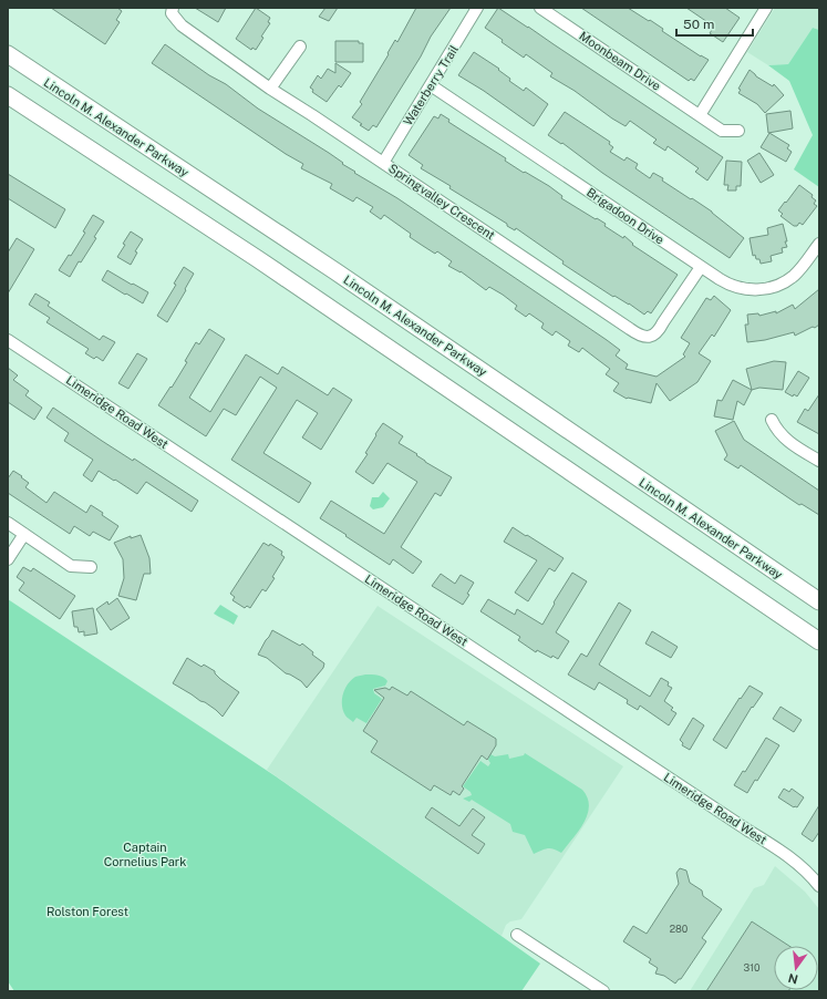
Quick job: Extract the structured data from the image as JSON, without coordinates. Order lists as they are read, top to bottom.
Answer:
{
  "streets": {
    "highway": ["Lincoln M. Alexander Parkway"],
    "street": [
      "Moonbeam Drive",
      "Waterberry Trail",
      "Springvalley Crescent",
      "Brigadoon Drive",
      "Limeridge Road West"
    ]
  },
  "crossings": [
    ["Waterberry Trail", "Springvalley Crescent"],
    ["Waterberry Trail", "Brigadoon Drive"],
    ["Springvalley Crescent", "Brigadoon Drive"]
  ],
  "parks": ["Captain Cornelius Park", "Rolston Forest"],
  "house_numbers": ["280", "310"],
  "scale_bar": "50 m",
  "north": "bottom"
}
